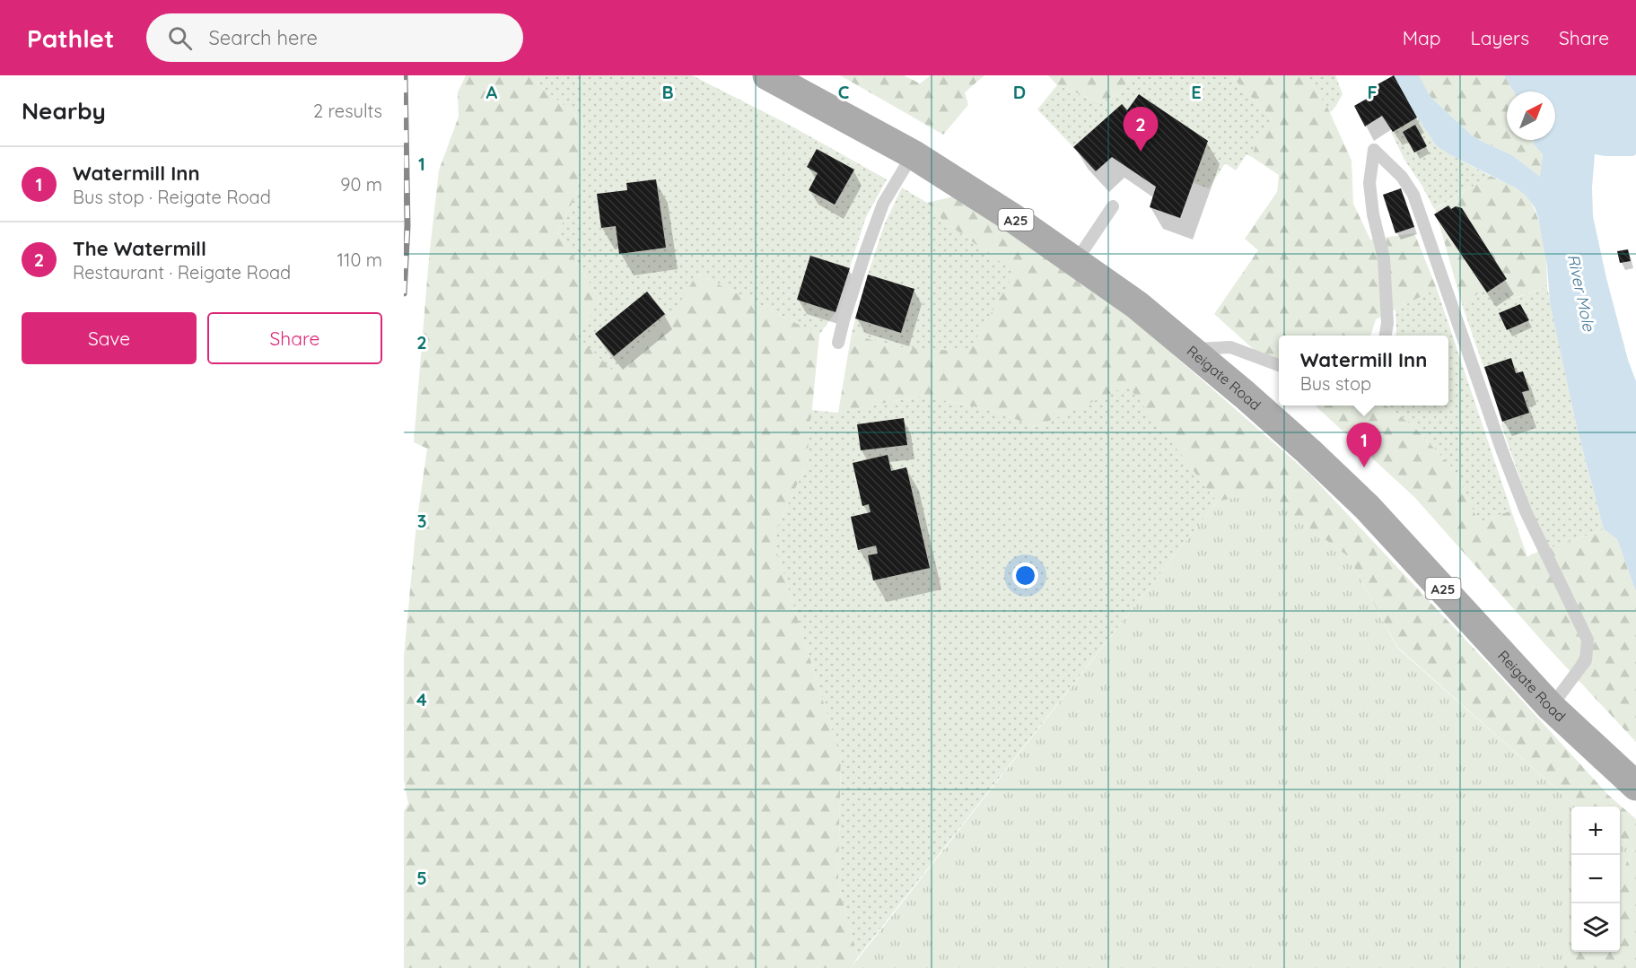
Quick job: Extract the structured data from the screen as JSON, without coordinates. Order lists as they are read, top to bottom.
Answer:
{
  "streets": {
    "main road": ["A25", "Reigate Road"]
  },
  "water": ["River Mole"],
  "north": "top right",
  "page": {
    "header": "Pathlet",
    "search": "Search here",
    "nav": ["Map", "Layers", "Share"],
    "heading": ["Nearby", "2 results"],
    "pins": ["2", "1"],
    "list": [
      {
        "mark": "1",
        "name": "Watermill Inn",
        "note": "Bus stop · Reigate Road",
        "value": "90 m"
      },
      {
        "mark": "2",
        "name": "The Watermill",
        "note": "Restaurant · Reigate Road",
        "value": "110 m"
      }
    ],
    "buttons": ["Save", "Share"],
    "popup": ["Watermill Inn", "Bus stop"],
    "map_buttons": ["+", "−"]
  },
  "grid": {
    "columns": [
      "A",
      "B",
      "C",
      "D",
      "E",
      "F"
    ],
    "rows": [
      "1",
      "2",
      "3",
      "4",
      "5"
    ]
  }
}
